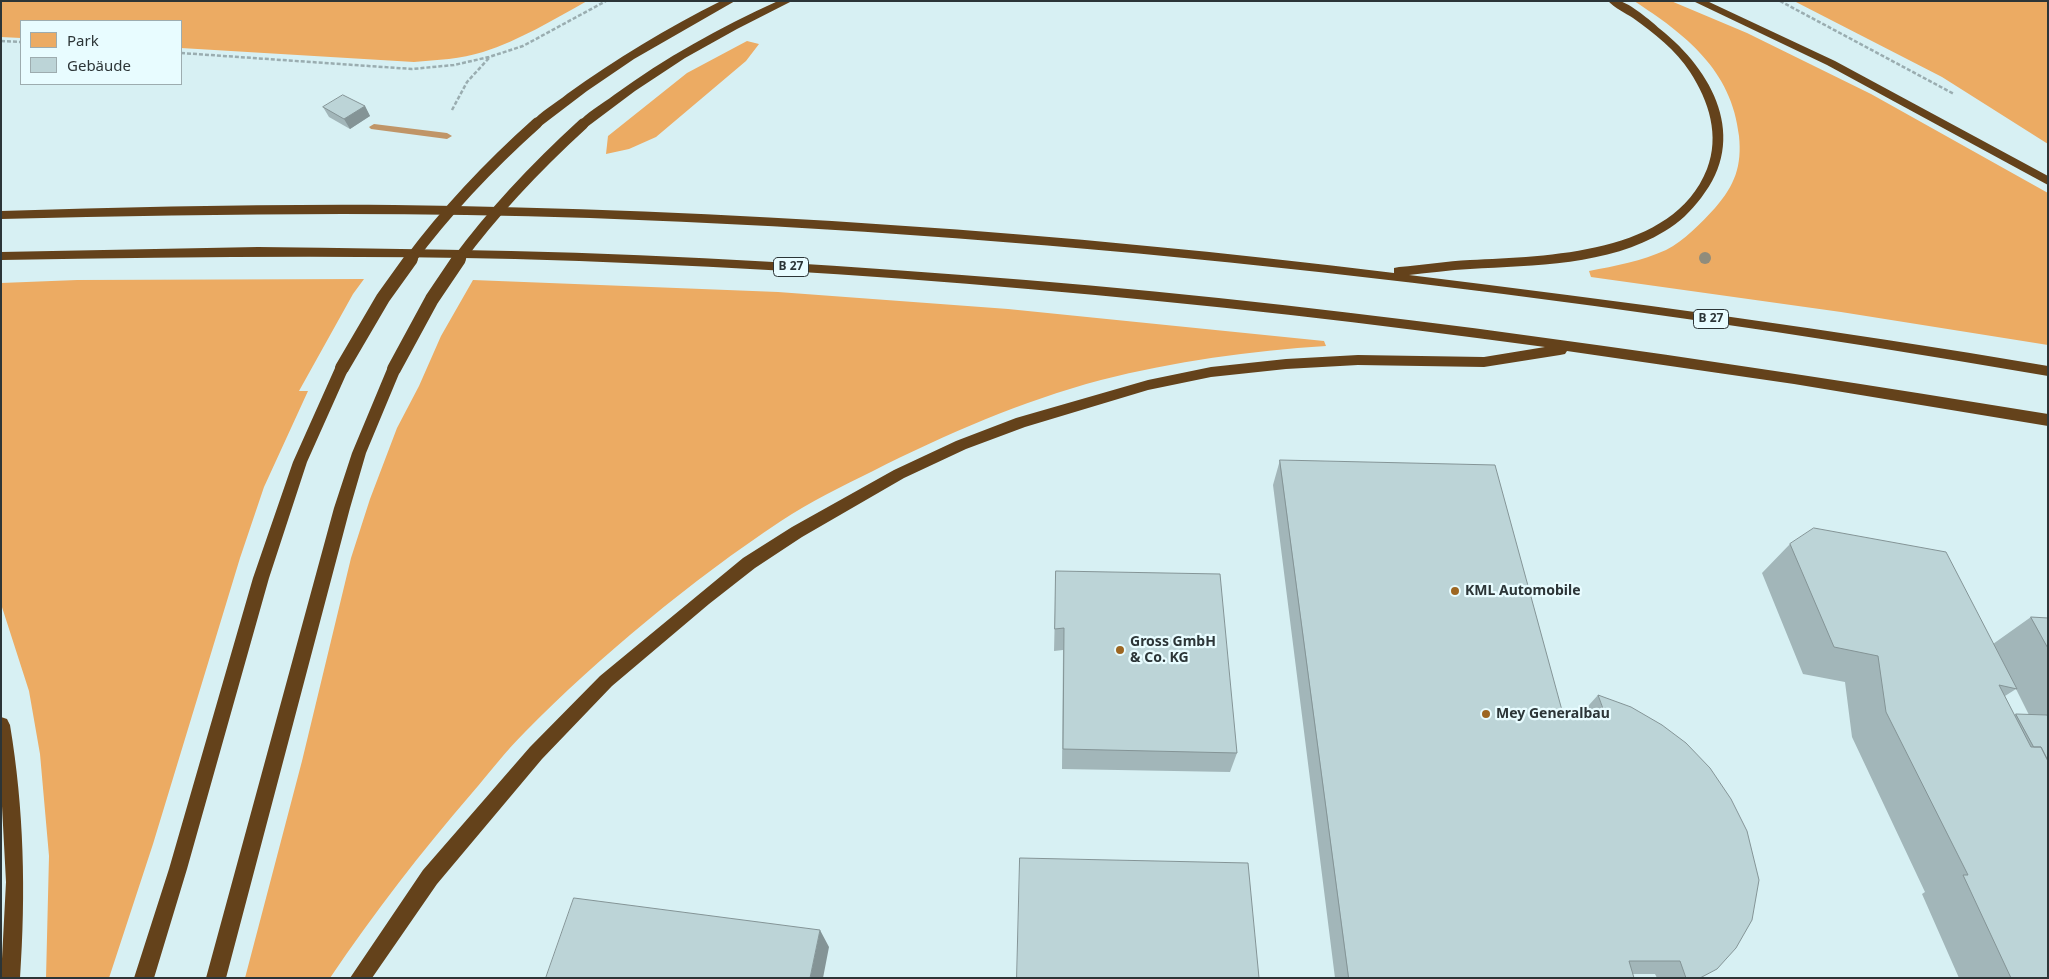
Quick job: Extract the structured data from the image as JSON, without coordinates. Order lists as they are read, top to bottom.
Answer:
{
  "streets": {
    "highway": ["B 27"]
  },
  "places": ["KML Automobile", "Gross GmbH & Co. KG", "Mey Generalbau"],
  "legend": ["Park", "Gebäude"]
}
